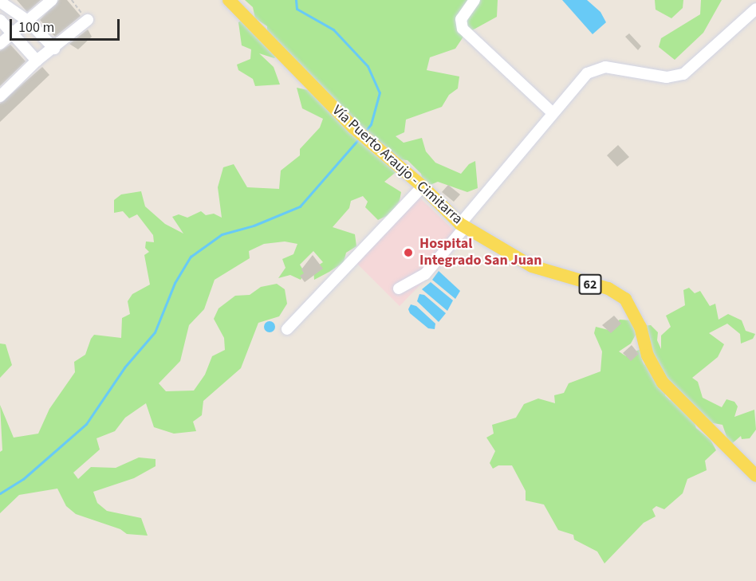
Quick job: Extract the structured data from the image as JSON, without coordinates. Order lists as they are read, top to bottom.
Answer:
{
  "streets": {
    "main road": ["Vía Puerto Araujo - Cimitarra", "62"]
  },
  "places": ["Hospital Integrado San Juan"],
  "scale_bar": "100 m"
}
